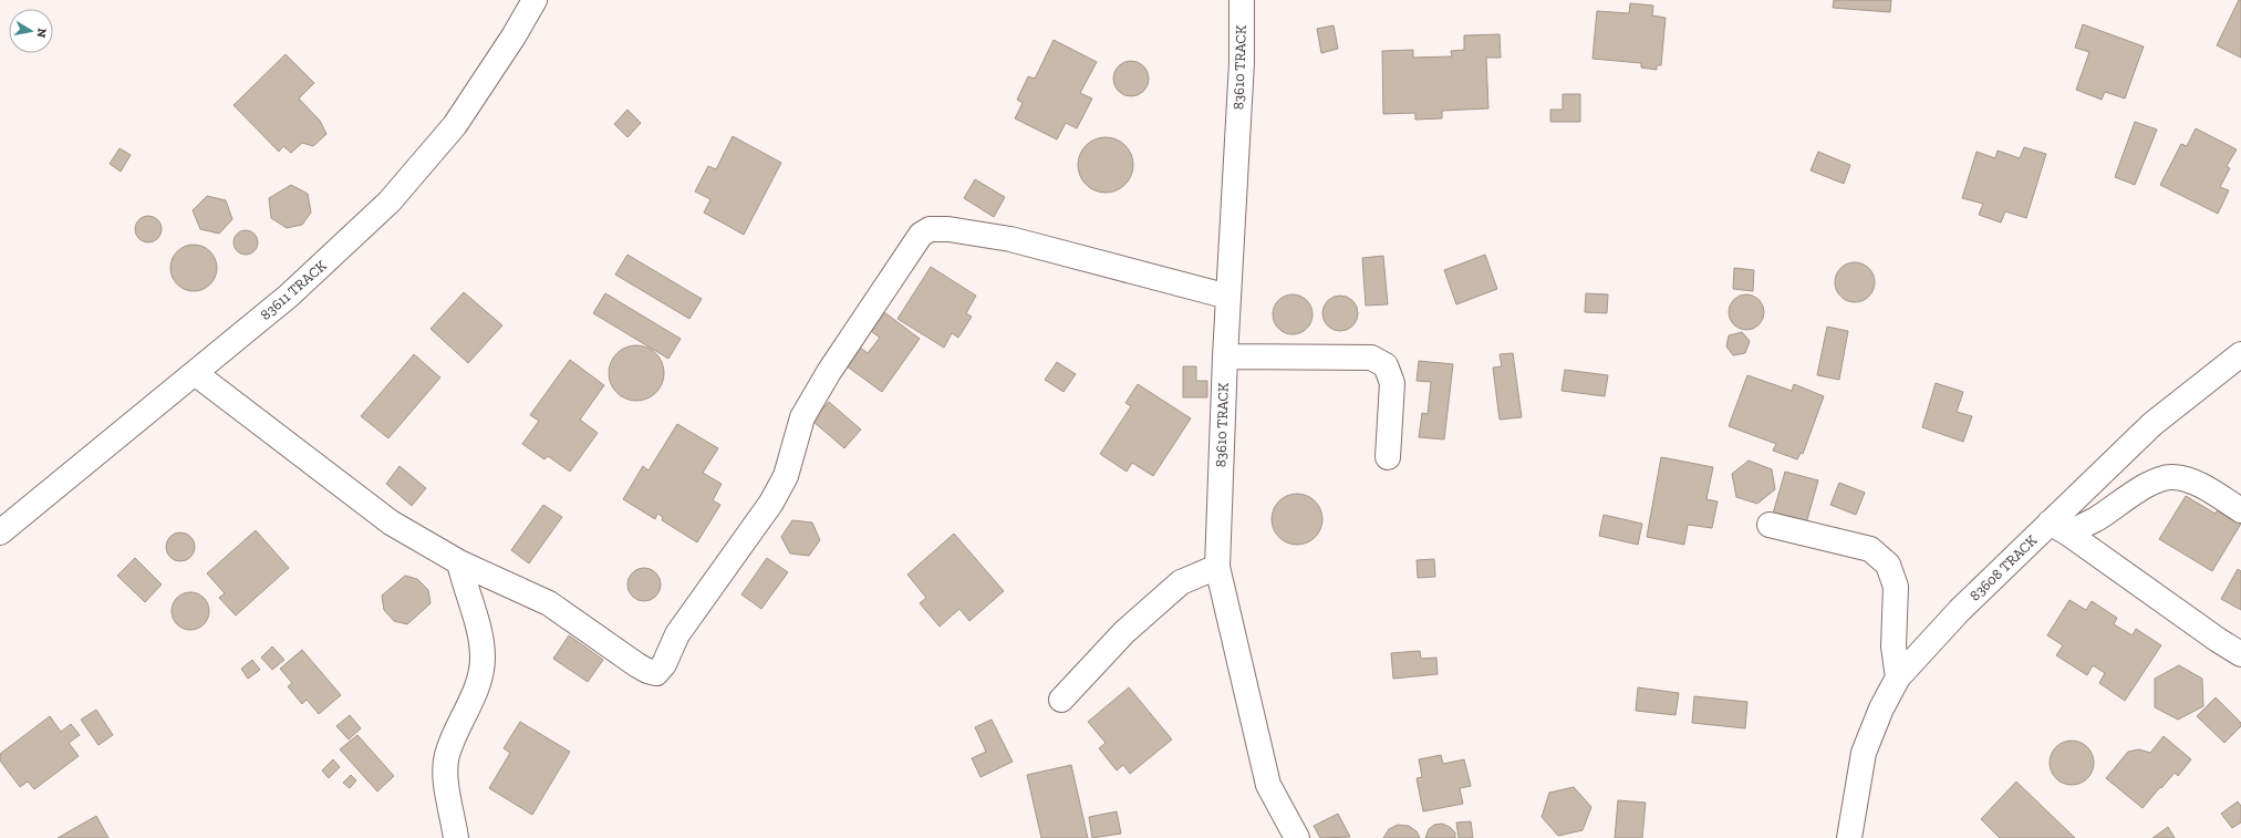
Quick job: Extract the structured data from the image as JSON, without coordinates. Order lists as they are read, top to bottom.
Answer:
{
  "streets": {
    "street": ["83610 TRACK", "83611 TRACK", "83608 TRACK"]
  },
  "north": "right"
}
